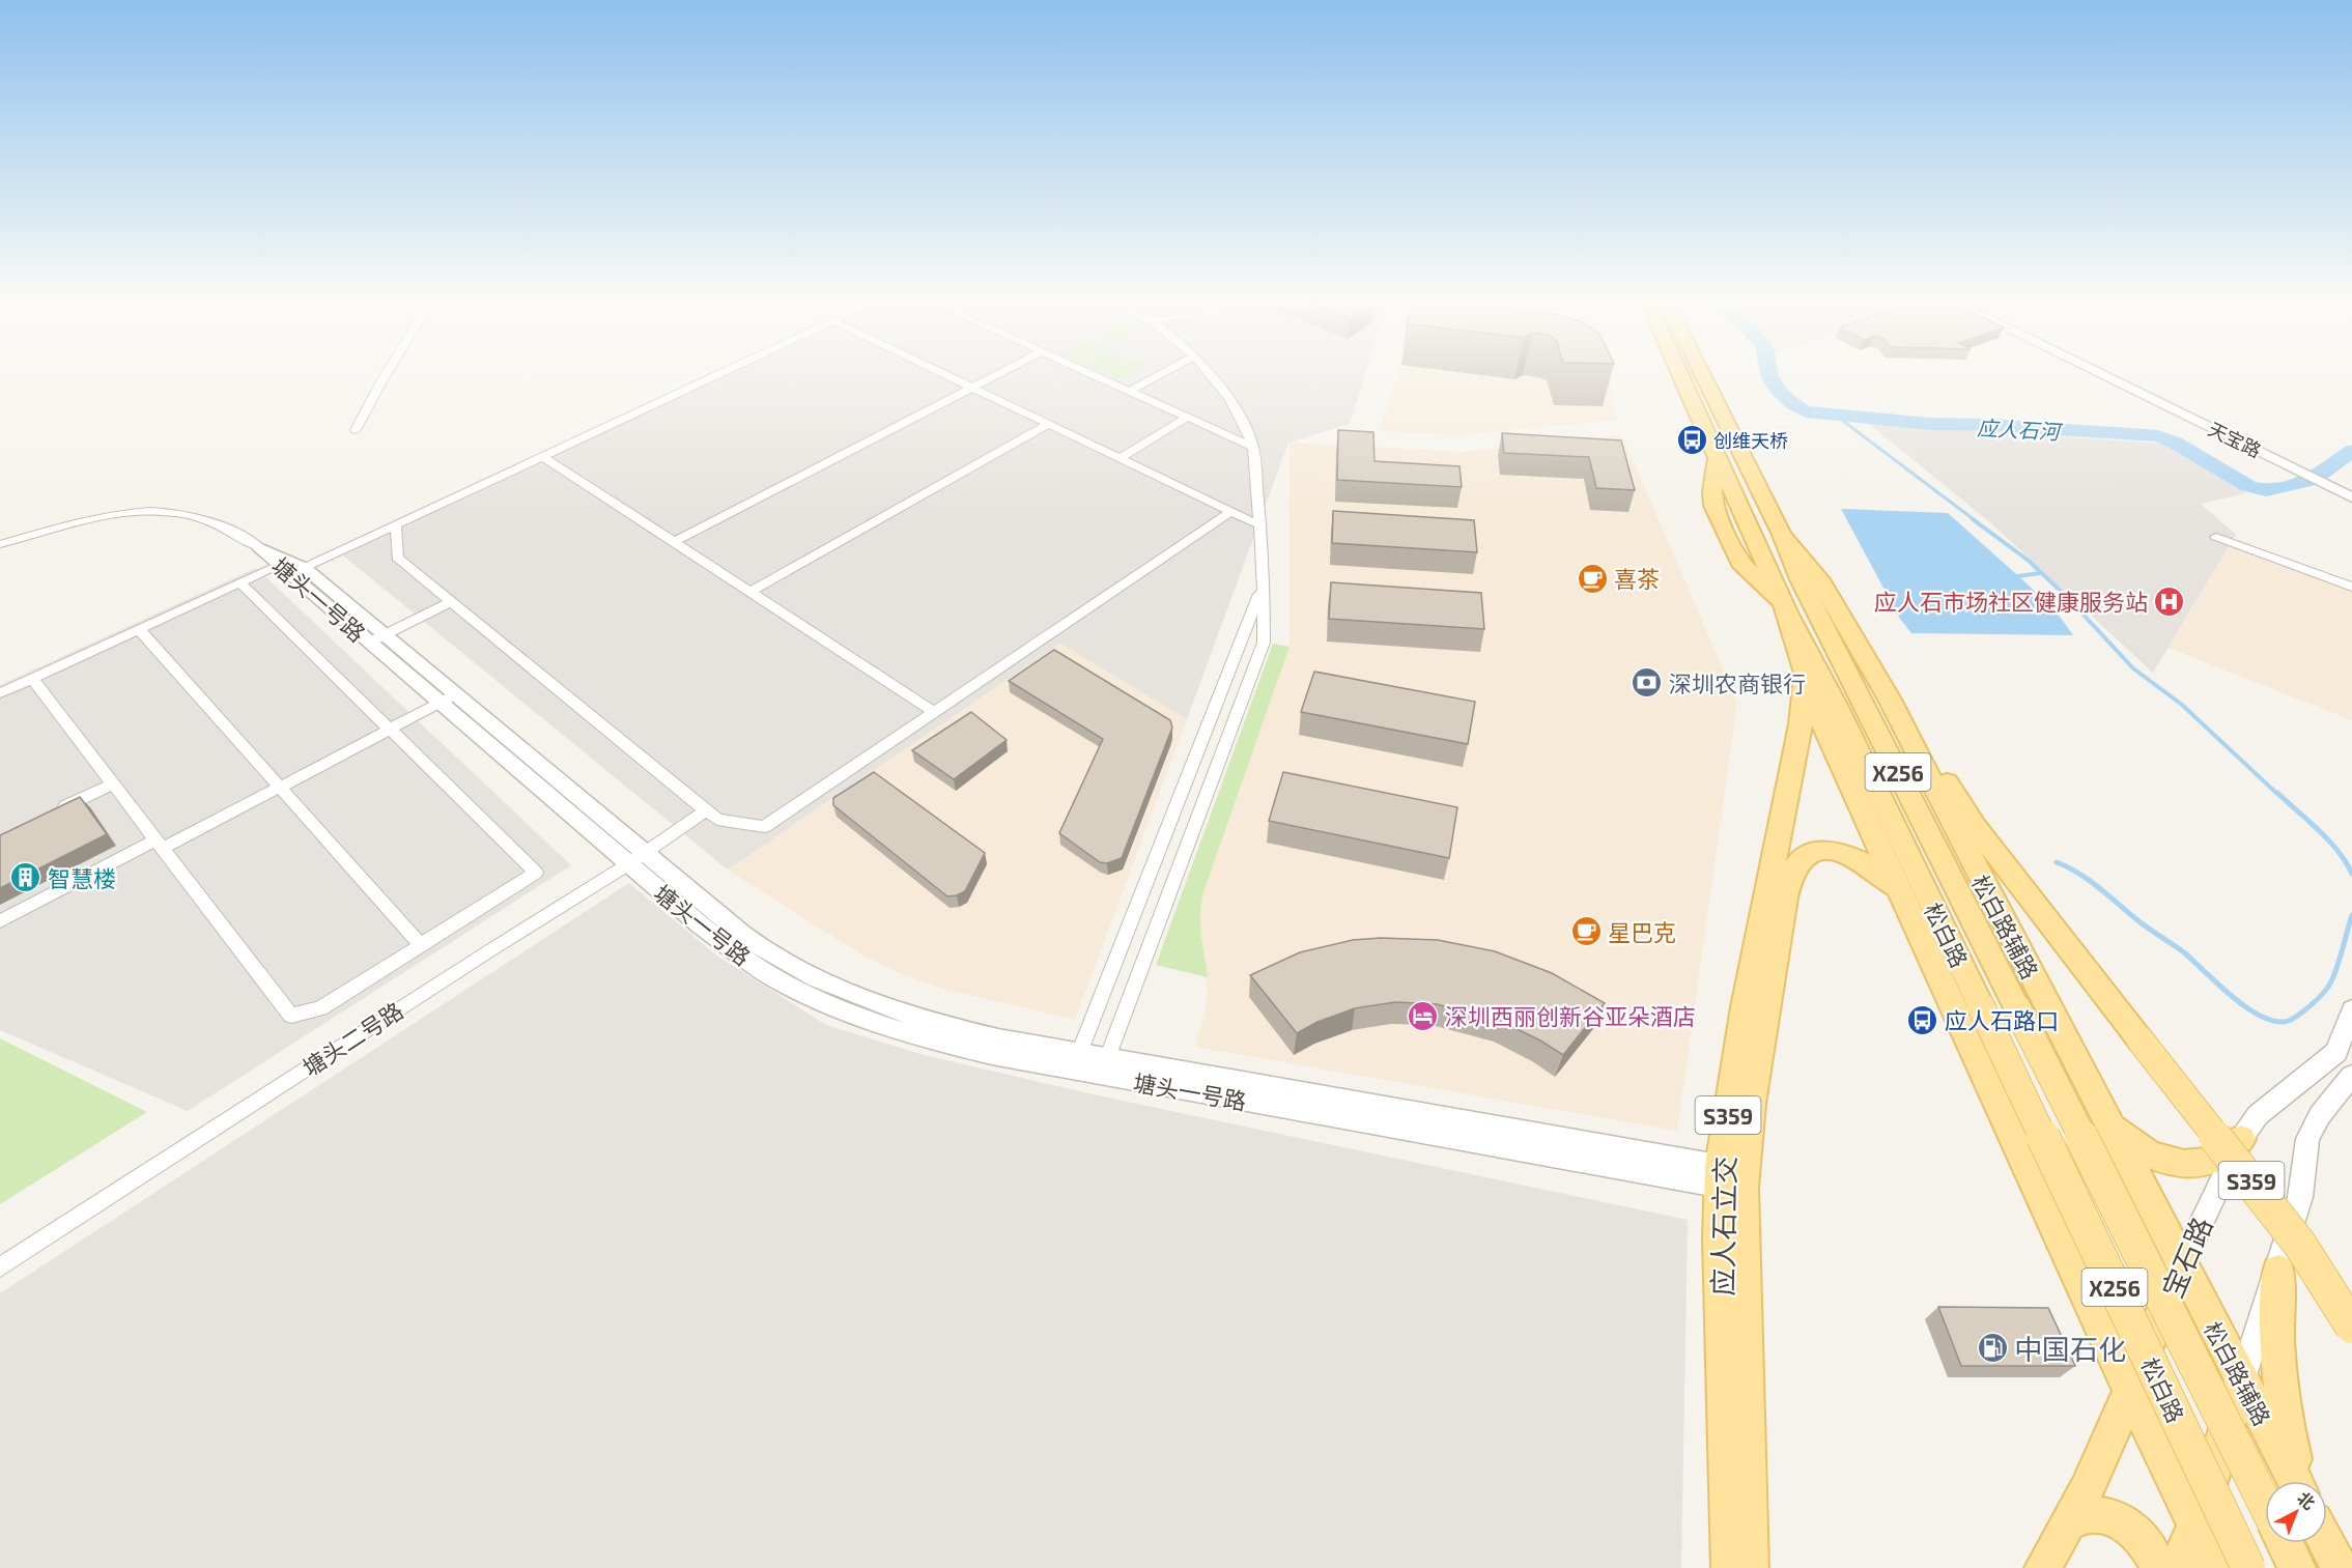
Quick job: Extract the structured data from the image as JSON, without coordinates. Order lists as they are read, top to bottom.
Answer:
{
  "streets": {
    "main road": [
      "X256",
      "松白路辅路",
      "松白路",
      "S359",
      "应人石立交",
      "宝石路"
    ],
    "street": ["天宝路", "塘头一号路", "塘头二号路"]
  },
  "crossings": [
    ["塘头一号路", "塘头二号路"],
    ["塘头一号路", "应人石立交"],
    ["松白路辅路", "松白路"],
    ["松白路辅路", "S359"],
    ["松白路辅路", "宝石路"],
    ["松白路", "S359"],
    ["S359", "应人石立交"],
    ["S359", "宝石路"]
  ],
  "water": ["应人石河"],
  "places": {
    "bus stop": ["创维天桥", "应人石路口"],
    "cafe": ["喜茶", "星巴克"],
    "hospital": ["应人石市场社区健康服务站"],
    "bank": ["深圳农商银行"],
    "building": ["智慧楼"],
    "hotel": ["深圳西丽创新谷亚朵酒店"],
    "fuel station": ["中国石化"]
  },
  "north": "top right"
}
